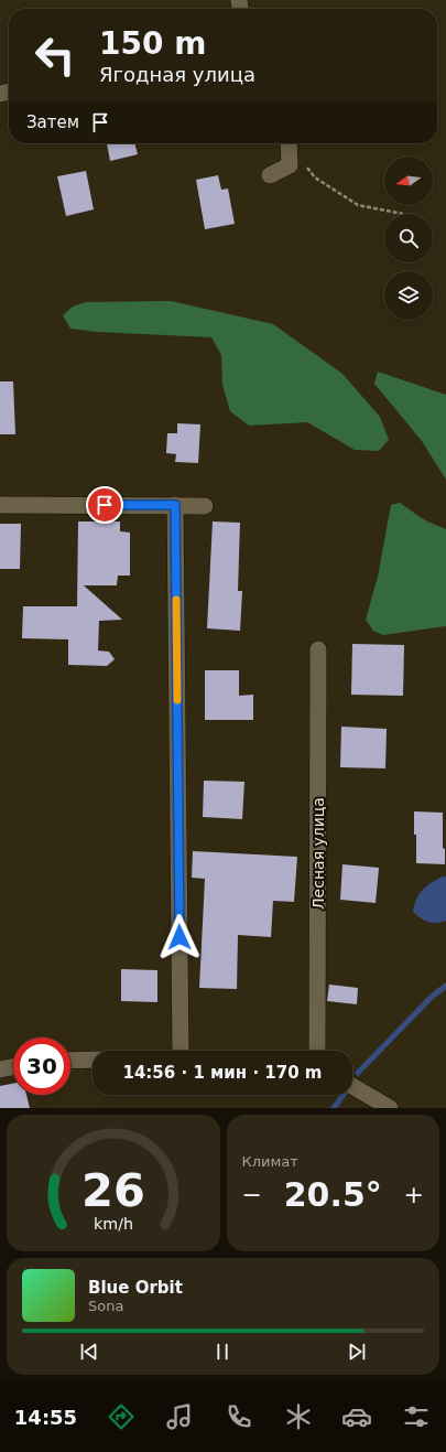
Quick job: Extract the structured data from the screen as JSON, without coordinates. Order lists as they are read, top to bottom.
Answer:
{
  "streets": {
    "street": ["Лесная улица"]
  },
  "north": "left",
  "page": {
    "turn": ["150 m", "Ягодная улица"],
    "then": "Затем",
    "limit": "30",
    "trip": "14:56 · 1 мин · 170 m",
    "tile": "Климат",
    "heat": ["−", "20.5°", "+"],
    "song": ["Blue Orbit", "Sona"],
    "tabs": "14:55",
    "gauge": ["26", "km/h"]
  }
}
